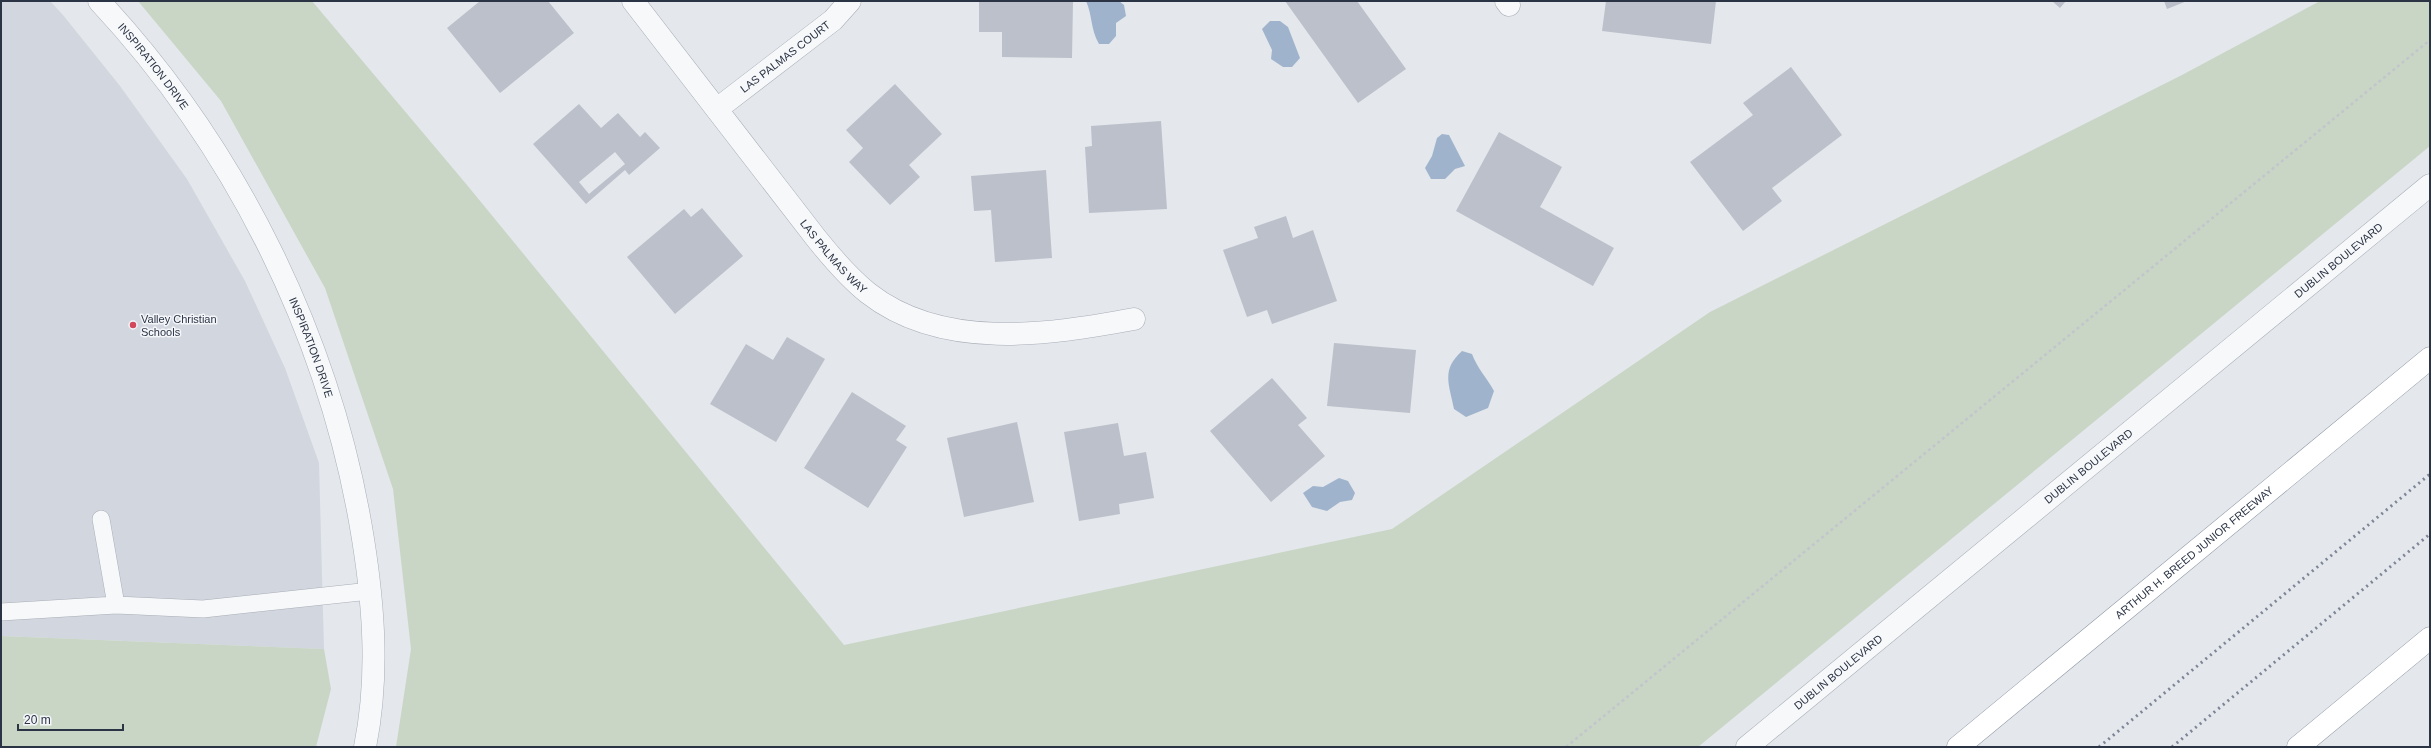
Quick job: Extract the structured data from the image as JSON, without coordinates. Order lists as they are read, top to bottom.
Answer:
{
  "streets": {
    "highway": ["ARTHUR H. BREED JUNIOR FREEWAY"],
    "street": [
      "LAS PALMAS COURT",
      "INSPIRATION DRIVE",
      "LAS PALMAS WAY",
      "DUBLIN BOULEVARD"
    ]
  },
  "crossings": [
    ["LAS PALMAS COURT", "LAS PALMAS WAY"]
  ],
  "places": ["Valley Christian Schools"],
  "scale_bar": "20 m"
}
